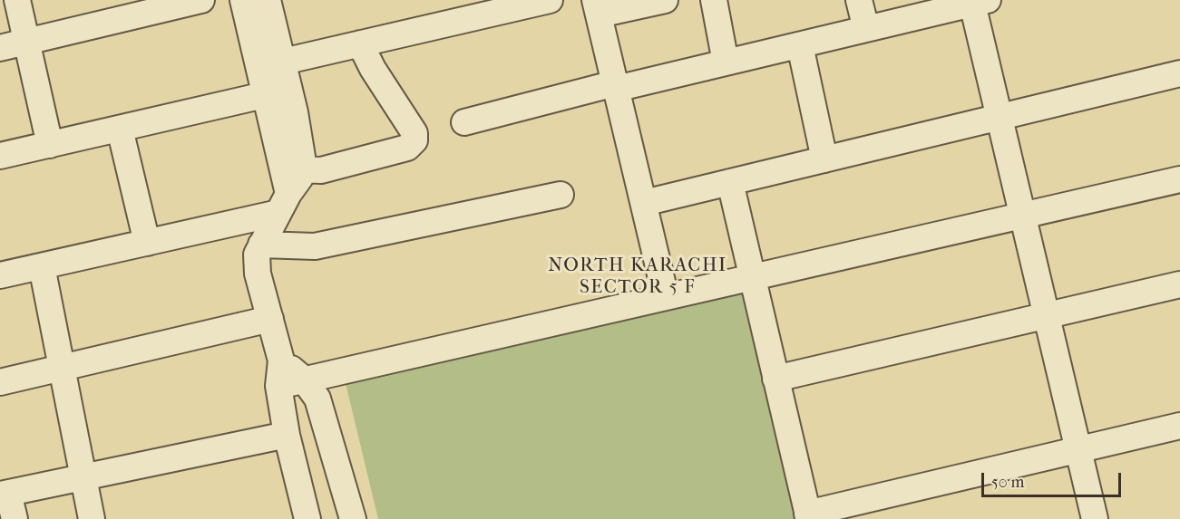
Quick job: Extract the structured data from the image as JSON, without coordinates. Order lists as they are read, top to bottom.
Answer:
{
  "districts": ["NORTH KARACHI SECTOR 5 F"],
  "scale_bar": "50 m"
}
